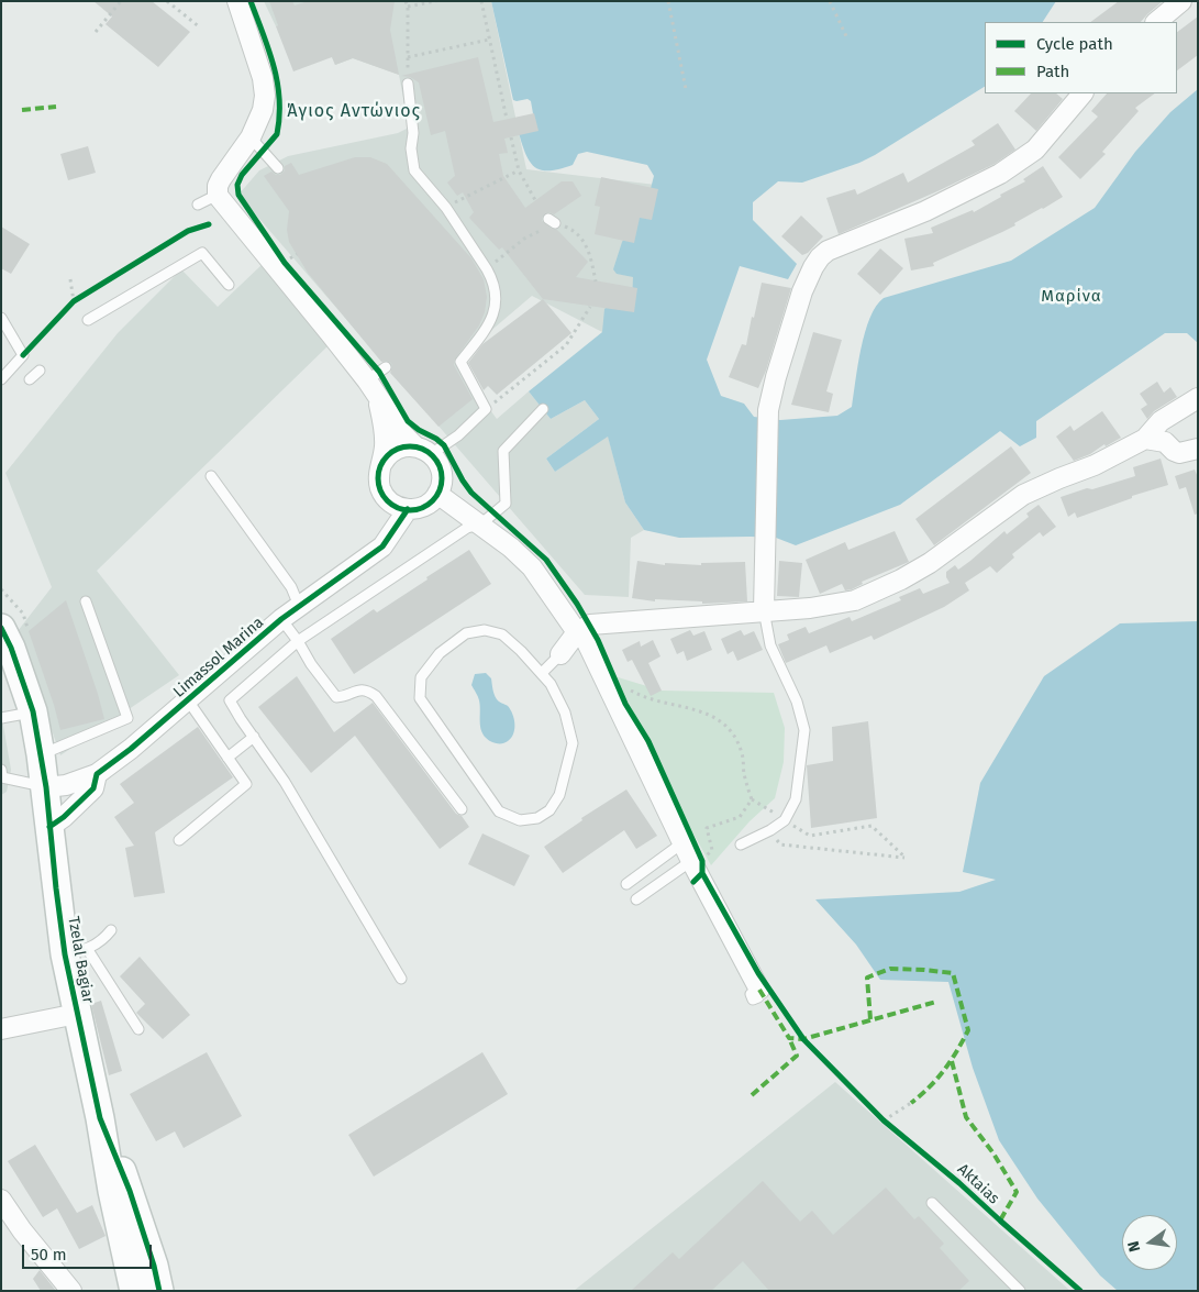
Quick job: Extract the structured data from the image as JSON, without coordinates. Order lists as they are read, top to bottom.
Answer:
{
  "streets": {
    "main road": ["Tzelal Bagiar"],
    "street": ["Limassol Marina"],
    "cycle path": ["Aktaias"]
  },
  "crossings": [
    ["Limassol Marina", "Tzelal Bagiar"]
  ],
  "districts": ["Άγιος Αντώνιος", "Μαρίνα"],
  "legend": ["Cycle path", "Path"],
  "scale_bar": "50 m",
  "north": "left"
}
